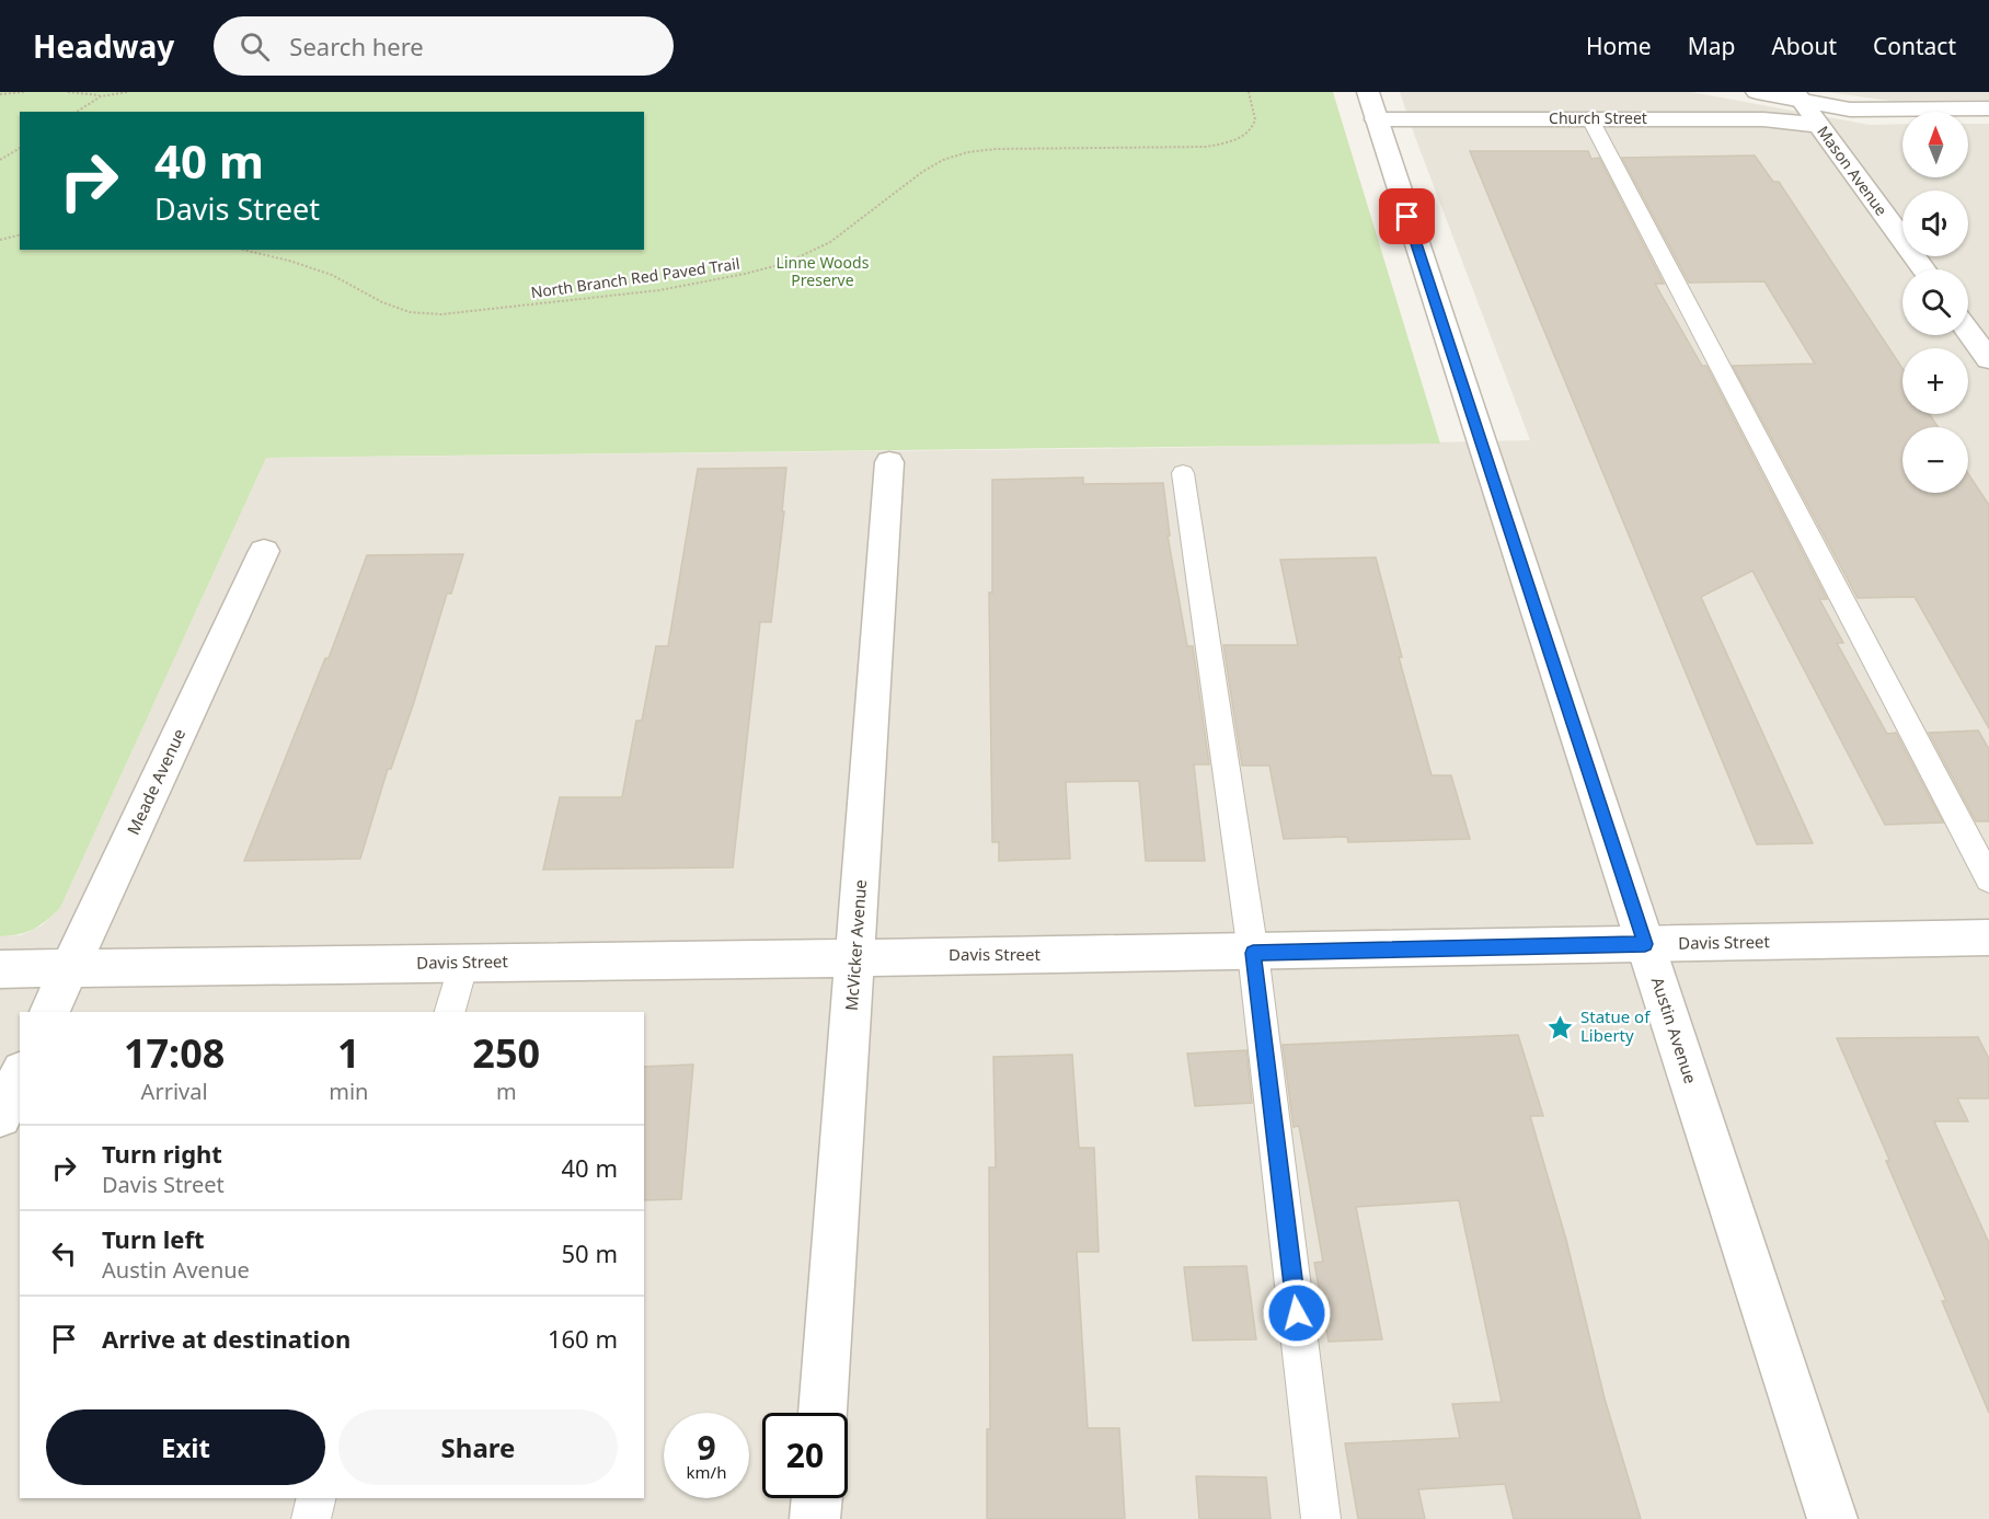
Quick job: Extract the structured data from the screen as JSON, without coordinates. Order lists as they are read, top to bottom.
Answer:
{
  "streets": {
    "street": [
      "Church Street",
      "Mason Avenue",
      "Meade Avenue",
      "Davis Street",
      "McVicker Avenue",
      "Austin Avenue"
    ],
    "path": ["North Branch Red Paved Trail"]
  },
  "crossings": [
    ["Church Street", "Mason Avenue"],
    ["Church Street", "Austin Avenue"],
    ["Meade Avenue", "Davis Street"],
    ["Davis Street", "McVicker Avenue"],
    ["Davis Street", "Austin Avenue"]
  ],
  "parks": ["Linne Woods Preserve"],
  "places": {
    "place": ["Statue of Liberty"]
  },
  "north": "top",
  "page": {
    "header": "Headway",
    "search": "Search here",
    "nav": [
      "Home",
      "Map",
      "About",
      "Contact"
    ],
    "map_buttons": ["+", "−"],
    "turn": ["40 m", "Davis Street"],
    "eta": [
      "17:08",
      "Arrival",
      "1",
      "min",
      "250",
      "m"
    ],
    "list": [
      {
        "name": "Turn right",
        "note": "Davis Street",
        "value": "40 m"
      },
      {
        "name": "Turn left",
        "note": "Austin Avenue",
        "value": "50 m"
      },
      {
        "name": "Arrive at destination",
        "value": "160 m"
      }
    ],
    "buttons": ["Exit", "Share"],
    "speed": "9 km/h",
    "limit": "20"
  }
}
